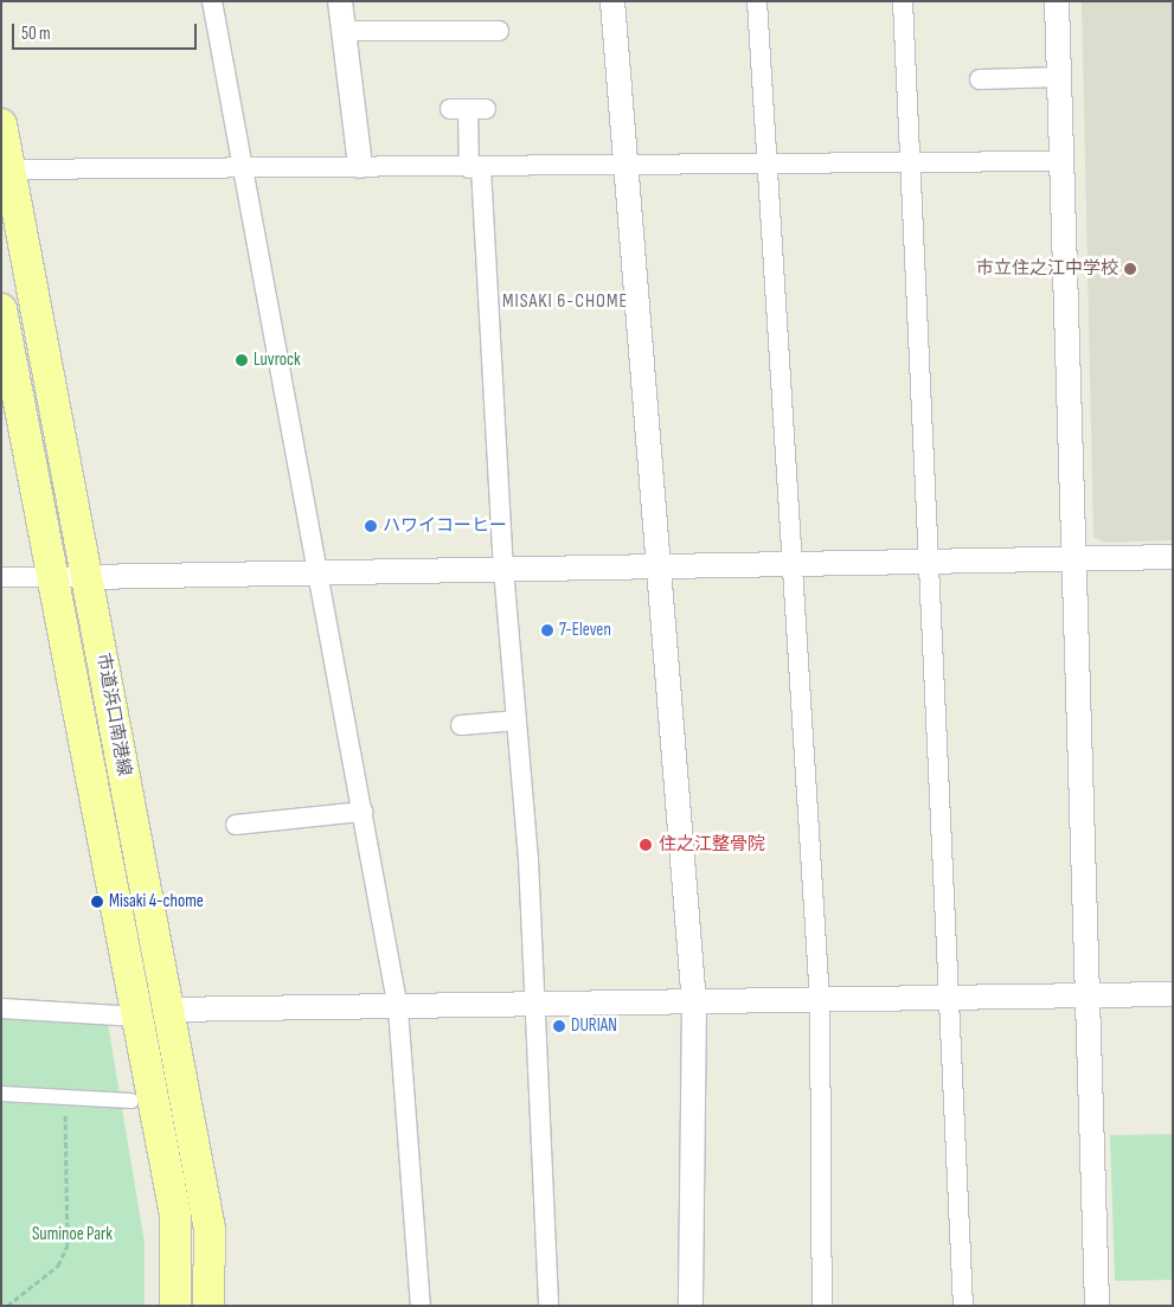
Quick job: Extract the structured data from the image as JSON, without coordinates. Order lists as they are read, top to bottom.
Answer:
{
  "streets": {
    "main road": ["市道浜口南港線"]
  },
  "districts": ["MISAKI 6-CHOME"],
  "parks": ["Suminoe Park"],
  "places": [
    "市立住之江中学校",
    "Luvrock",
    "ハワイコーヒー",
    "7-Eleven",
    "住之江整骨院",
    "Misaki 4-chome",
    "DURIAN"
  ],
  "scale_bar": "50 m"
}
